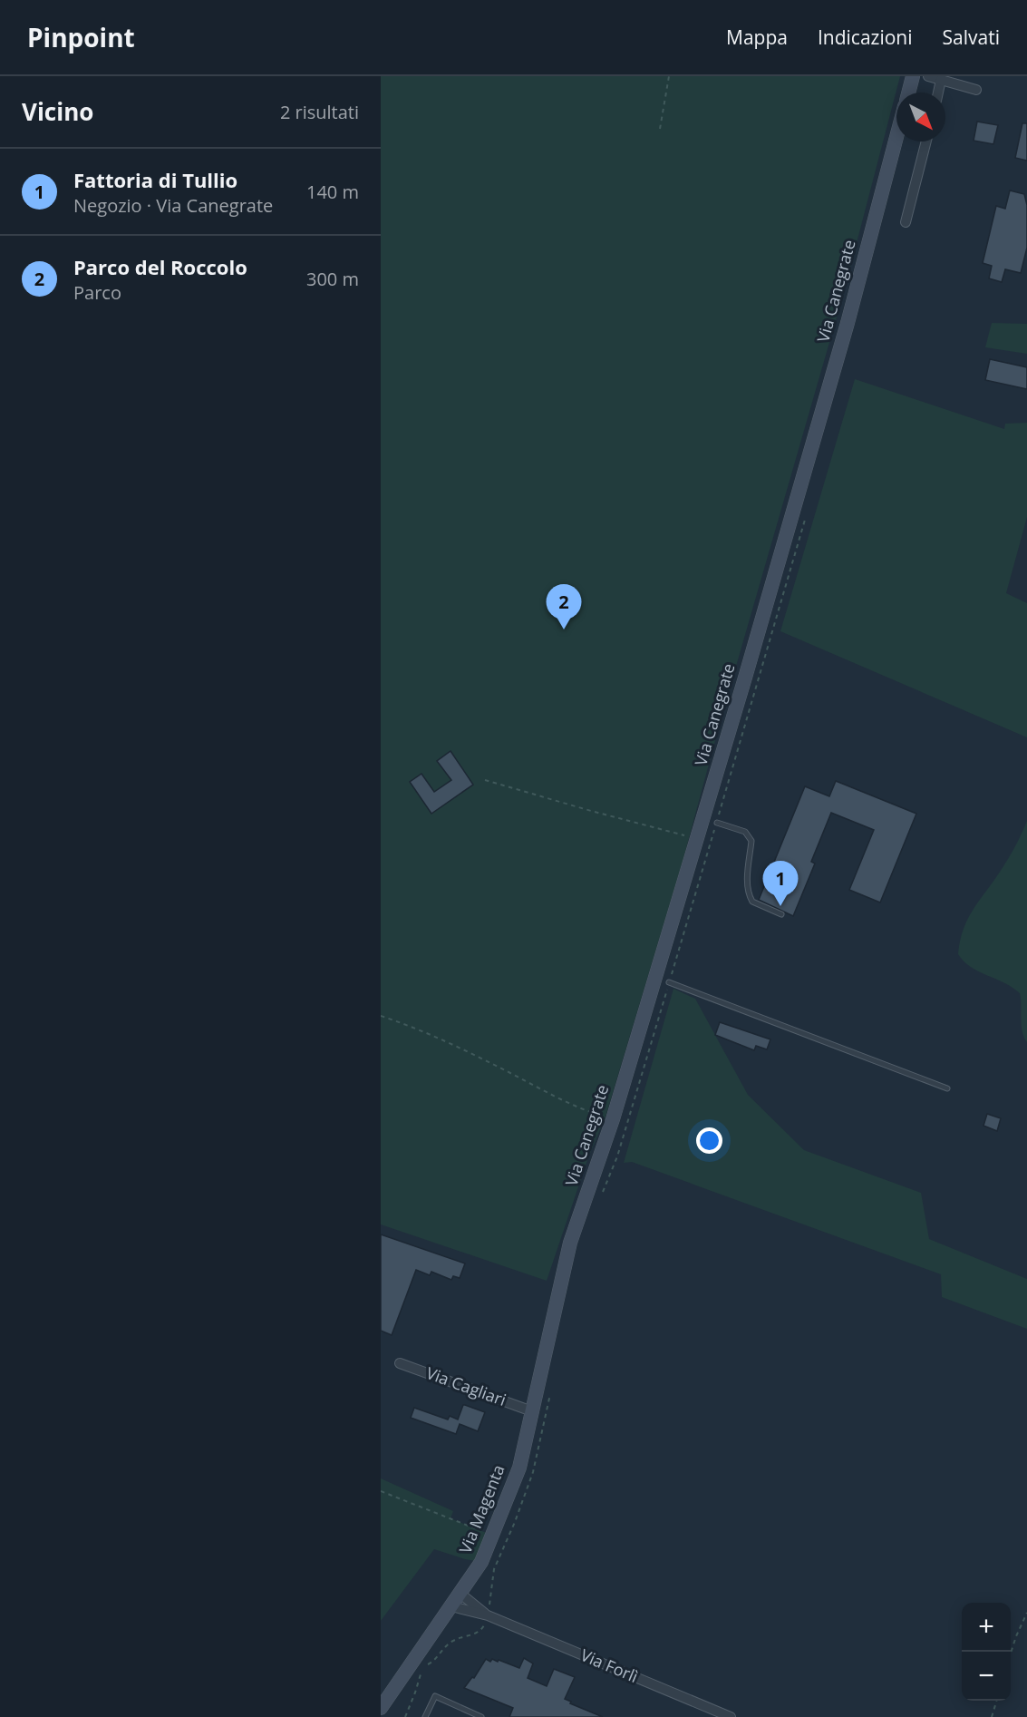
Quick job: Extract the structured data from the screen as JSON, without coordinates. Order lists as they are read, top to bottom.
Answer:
{
  "streets": {
    "street": [
      "Via Canegrate",
      "Via Cagliari",
      "Via Magenta",
      "Via Forlì"
    ]
  },
  "crossings": [
    ["Via Canegrate", "Via Magenta"],
    ["Via Cagliari", "Via Magenta"],
    ["Via Magenta", "Via Forlì"]
  ],
  "north": "bottom right",
  "page": {
    "header": "Pinpoint",
    "nav": ["Mappa", "Indicazioni", "Salvati"],
    "heading": ["Vicino", "2 risultati"],
    "list": [
      {
        "mark": "1",
        "name": "Fattoria di Tullio",
        "note": "Negozio · Via Canegrate",
        "value": "140 m"
      },
      {
        "mark": "2",
        "name": "Parco del Roccolo",
        "note": "Parco",
        "value": "300 m"
      }
    ],
    "pins": ["2", "1"],
    "map_buttons": ["+", "−"]
  }
}
